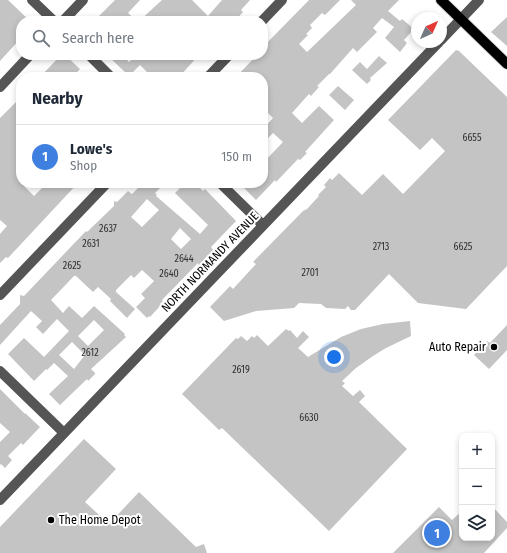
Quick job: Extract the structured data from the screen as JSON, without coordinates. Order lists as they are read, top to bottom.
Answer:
{
  "streets": {
    "street": ["NORTH NORMANDY AVENUE"]
  },
  "places": ["Auto Repair", "The Home Depot"],
  "house_numbers": [
    "6655",
    "2637",
    "2631",
    "2713",
    "6625",
    "2644",
    "2625",
    "2701",
    "2640",
    "2612",
    "2619",
    "6630"
  ],
  "north": "top right",
  "page": {
    "search": "Search here",
    "heading": "Nearby",
    "list": [
      {
        "mark": "1",
        "name": "Lowe's",
        "note": "Shop",
        "value": "150 m"
      }
    ],
    "map_buttons": ["+", "−"],
    "pins": "1"
  }
}
